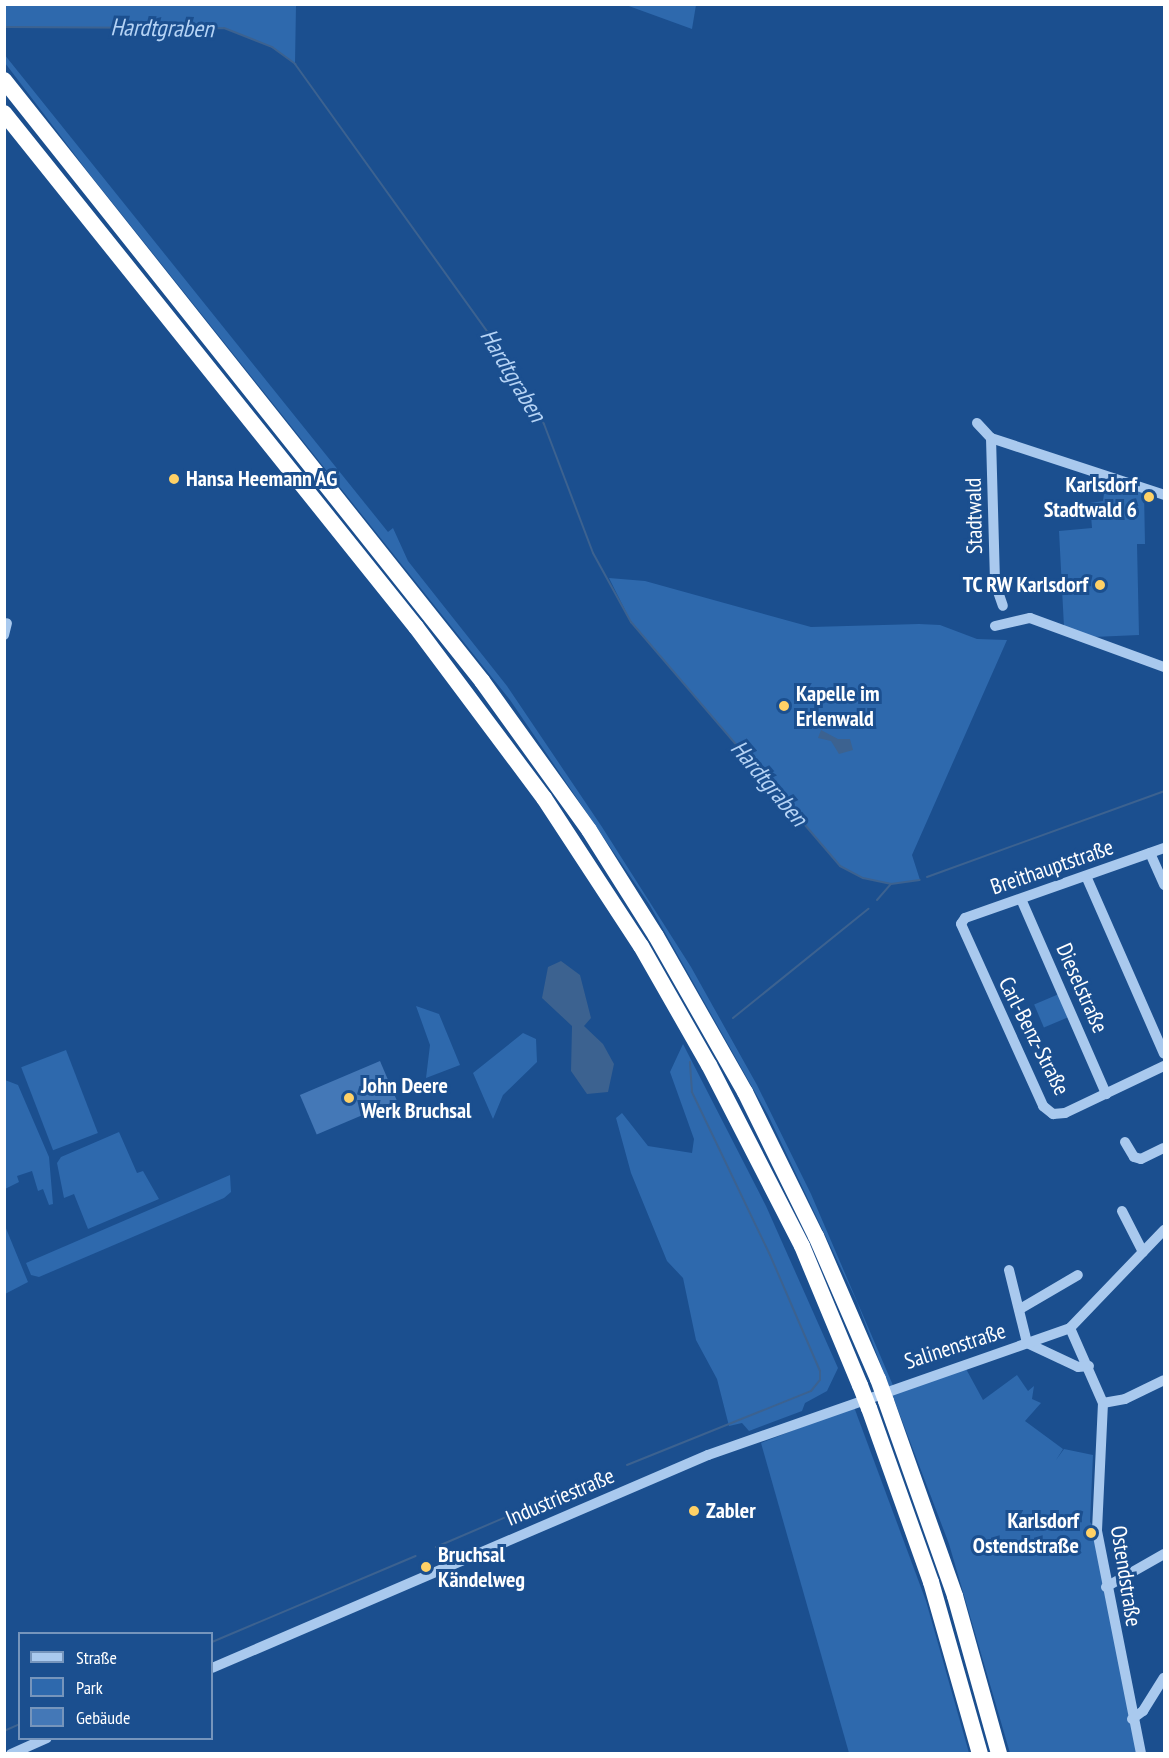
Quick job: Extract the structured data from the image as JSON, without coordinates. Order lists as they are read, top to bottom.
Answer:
{
  "streets": {
    "street": [
      "Stadtwald",
      "Breithauptstraße",
      "Dieselstraße",
      "Carl-Benz-Straße",
      "Salinenstraße",
      "Industriestraße",
      "Ostendstraße"
    ]
  },
  "crossings": [
    ["Breithauptstraße", "Dieselstraße"],
    ["Breithauptstraße", "Carl-Benz-Straße"],
    ["Dieselstraße", "Carl-Benz-Straße"],
    ["Salinenstraße", "Industriestraße"]
  ],
  "water": ["Hardtgraben"],
  "places": [
    "Hansa Heemann AG",
    "Karlsdorf Stadtwald 6",
    "TC RW Karlsdorf",
    "Kapelle im Erlenwald",
    "John Deere Werk Bruchsal",
    "Zabler",
    "Karlsdorf Ostendstraße",
    "Bruchsal Kändelweg"
  ],
  "legend": ["Straße", "Park", "Gebäude"]
}
